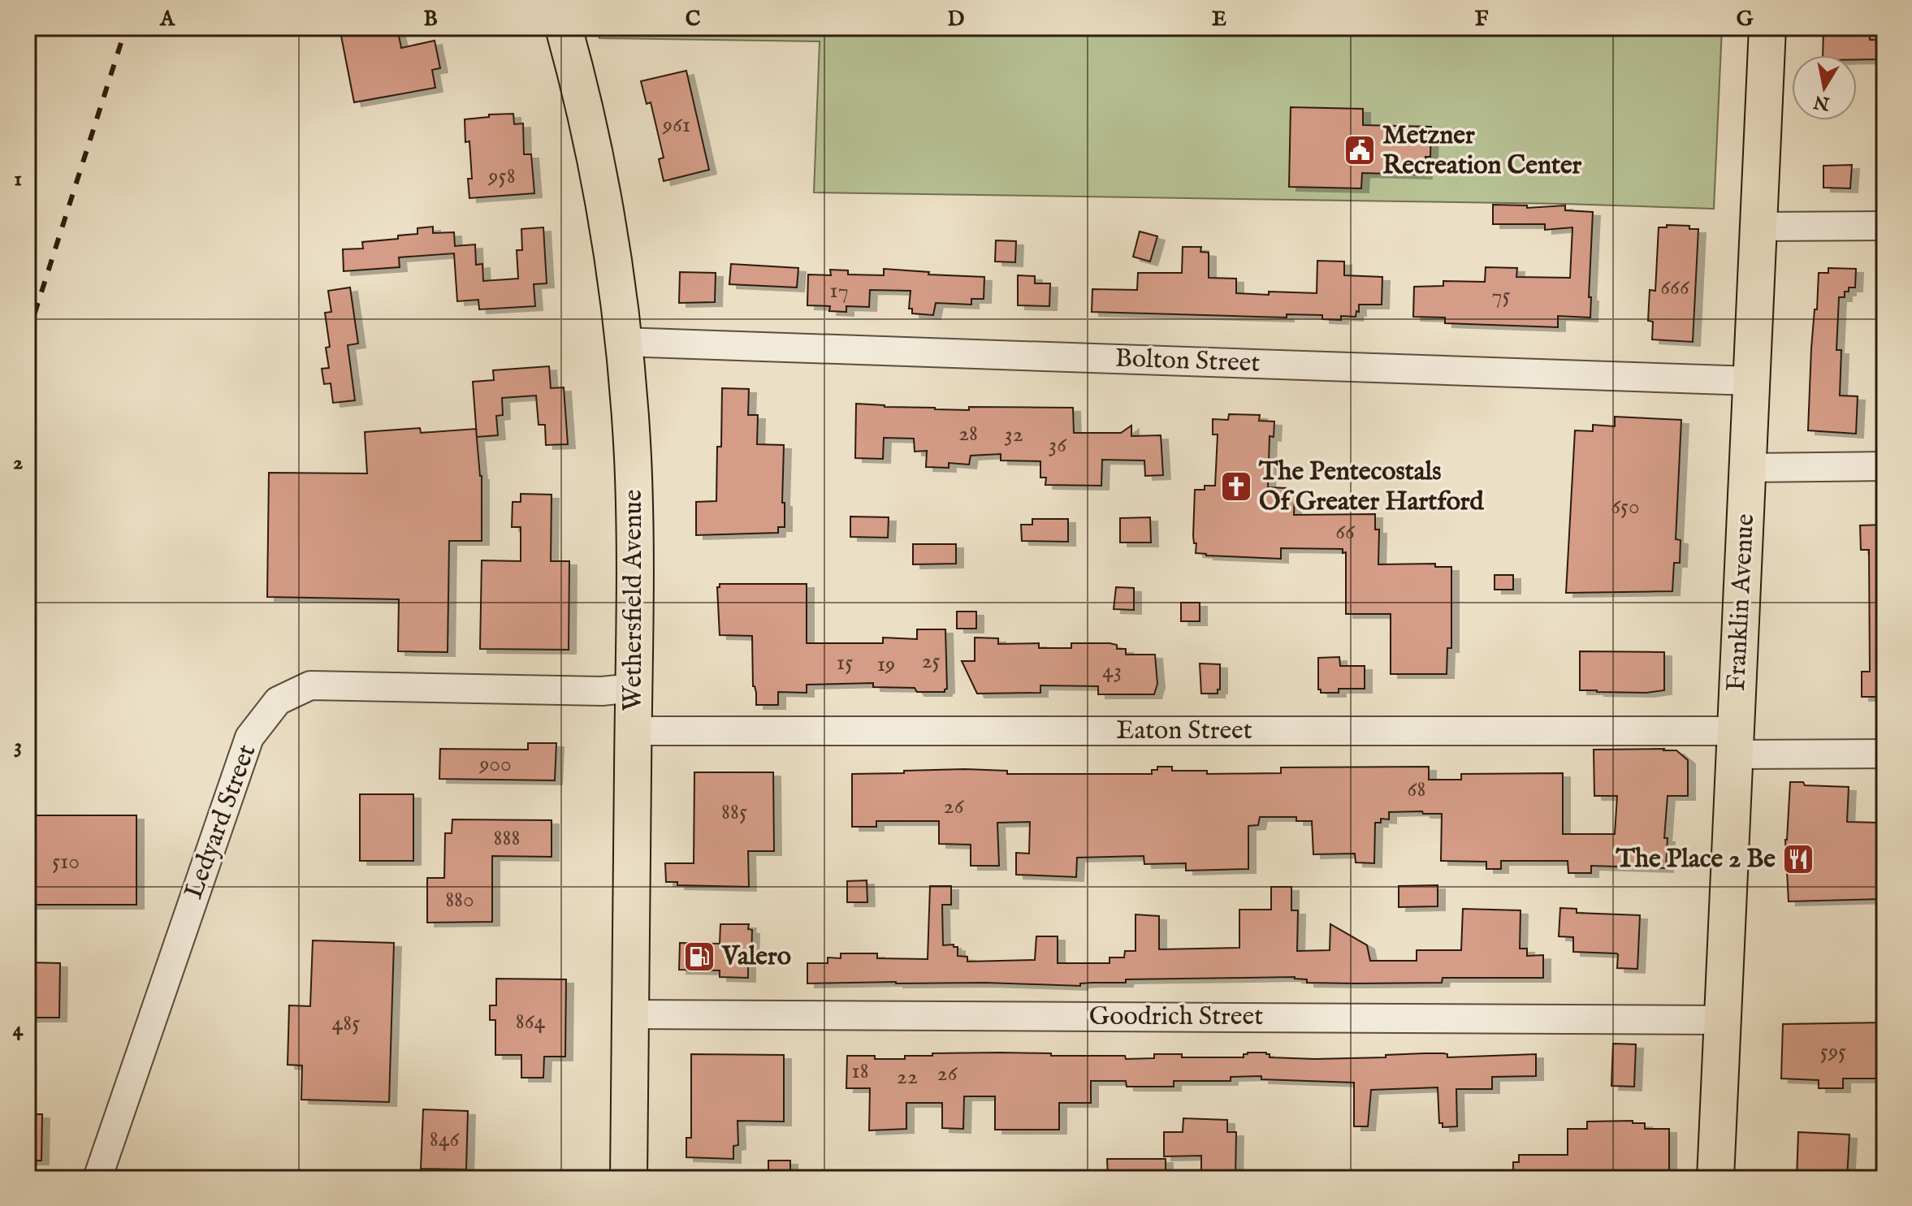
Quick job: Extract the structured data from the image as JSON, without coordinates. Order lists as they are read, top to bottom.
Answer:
{
  "streets": {
    "main road": ["Wethersfield Avenue", "Franklin Avenue"],
    "street": [
      "Bolton Street",
      "Eaton Street",
      "Ledyard Street",
      "Goodrich Street"
    ]
  },
  "crossings": [
    ["Bolton Street", "Wethersfield Avenue"],
    ["Bolton Street", "Franklin Avenue"],
    ["Wethersfield Avenue", "Eaton Street"],
    ["Wethersfield Avenue", "Ledyard Street"],
    ["Wethersfield Avenue", "Goodrich Street"],
    ["Franklin Avenue", "Eaton Street"],
    ["Franklin Avenue", "Goodrich Street"]
  ],
  "places": {
    "public building": ["Metzner Recreation Center"],
    "church": ["The Pentecostals Of Greater Hartford"],
    "restaurant": ["The Place 2 Be"],
    "fuel station": ["Valero"]
  },
  "house_numbers": [
    "961",
    "958",
    "666",
    "17",
    "75",
    "28",
    "32",
    "36",
    "650",
    "66",
    "25",
    "15",
    "19",
    "43",
    "900",
    "68",
    "26",
    "885",
    "888",
    "510",
    "880",
    "864",
    "485",
    "595",
    "18",
    "26",
    "22",
    "846"
  ],
  "north": "bottom",
  "grid": {
    "columns": [
      "A",
      "B",
      "C",
      "D",
      "E",
      "F",
      "G"
    ],
    "rows": [
      "1",
      "2",
      "3",
      "4"
    ]
  }
}
